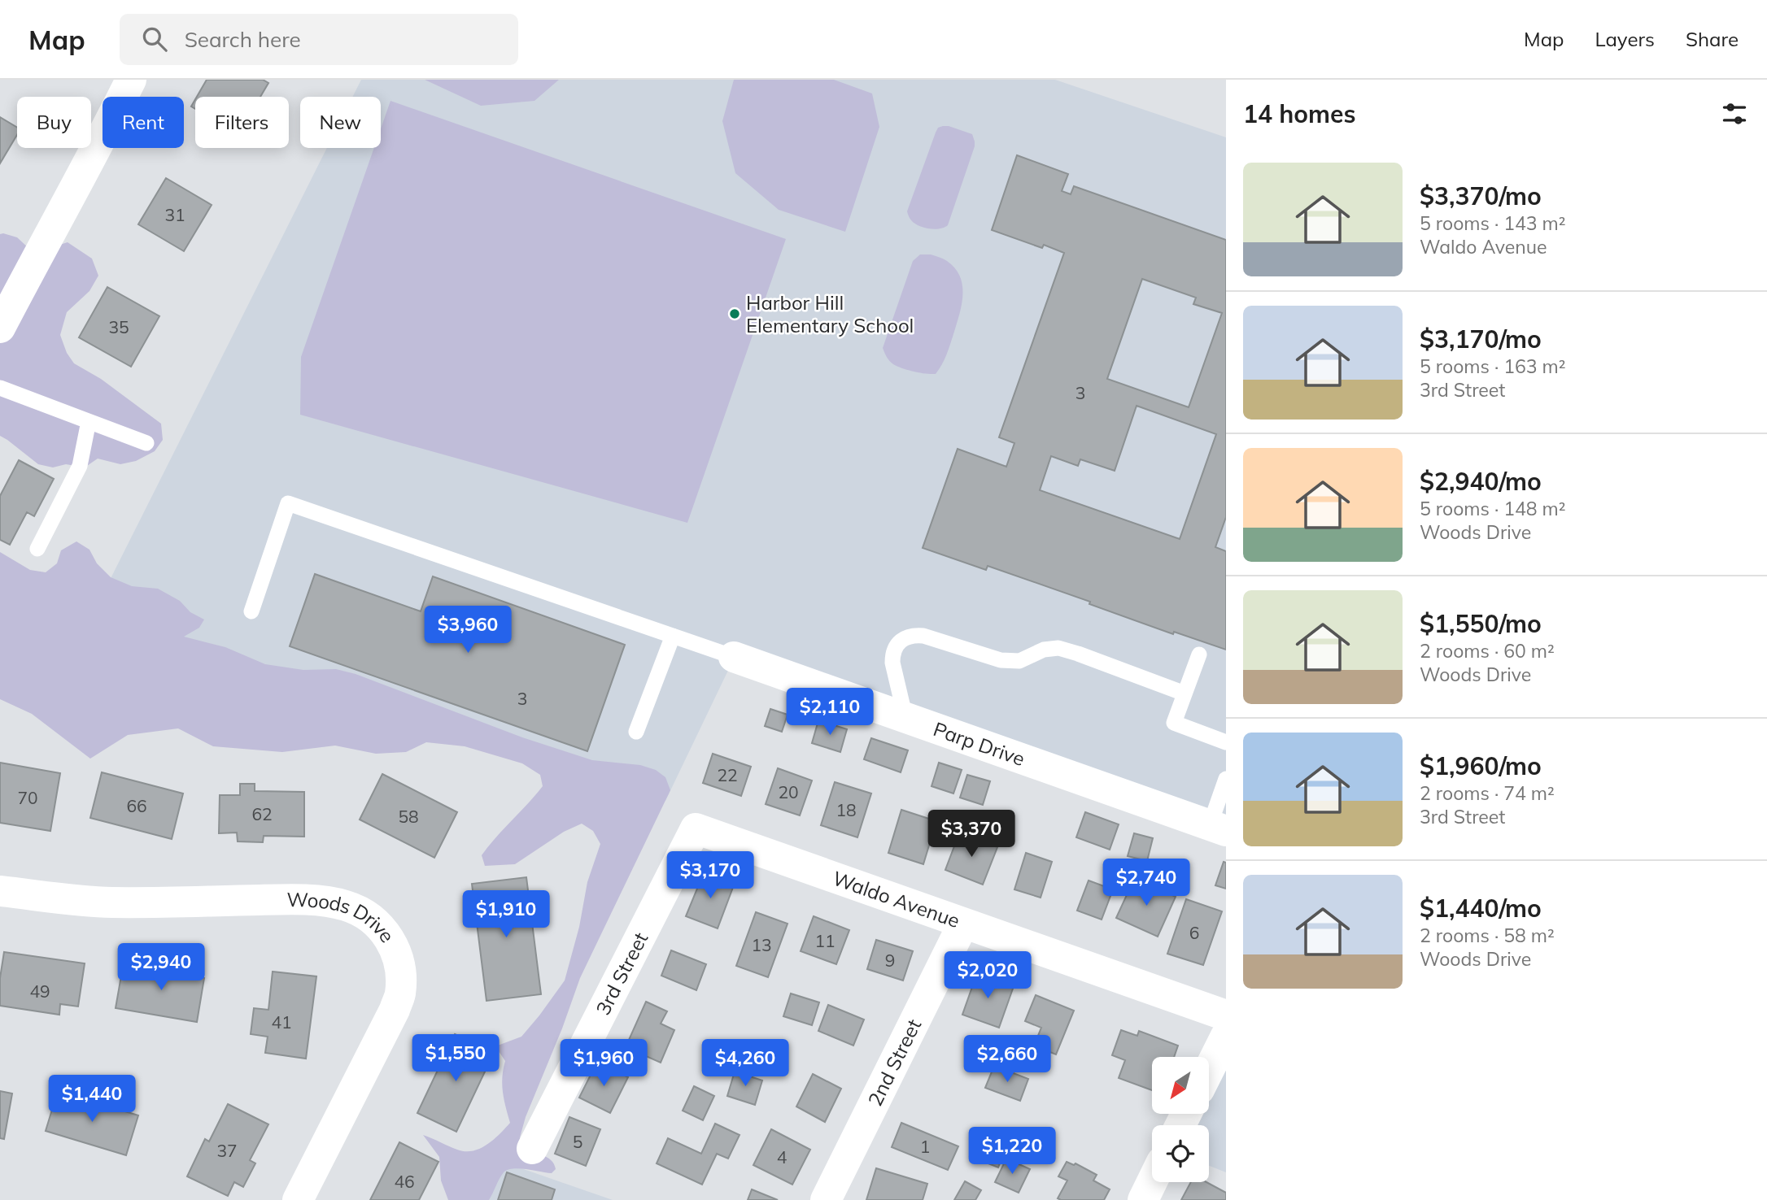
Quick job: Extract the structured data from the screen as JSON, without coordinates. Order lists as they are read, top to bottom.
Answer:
{
  "streets": {
    "street": [
      "Parp Drive",
      "Waldo Avenue",
      "Woods Drive",
      "3rd Street",
      "2nd Street"
    ]
  },
  "crossings": [
    ["Waldo Avenue", "3rd Street"],
    ["Waldo Avenue", "2nd Street"]
  ],
  "places": ["Harbor Hill Elementary School"],
  "house_numbers": [
    "31",
    "35",
    "3",
    "3",
    "22",
    "20",
    "70",
    "66",
    "18",
    "62",
    "58",
    "6",
    "11",
    "13",
    "9",
    "49",
    "41",
    "5",
    "1",
    "37",
    "4",
    "46"
  ],
  "north": "bottom left",
  "page": {
    "header": "Map",
    "search": "Search here",
    "nav": ["Map", "Layers", "Share"],
    "heading": "14 homes",
    "chip": [
      "Buy",
      "Rent",
      "Filters",
      "New"
    ],
    "list": [
      {
        "name": "$3,370/mo",
        "note": "5 rooms · 143 m² · Waldo Avenue"
      },
      {
        "name": "$3,170/mo",
        "note": "5 rooms · 163 m² · 3rd Street"
      },
      {
        "name": "$2,940/mo",
        "note": "5 rooms · 148 m² · Woods Drive"
      },
      {
        "name": "$1,550/mo",
        "note": "2 rooms · 60 m² · Woods Drive"
      },
      {
        "name": "$1,960/mo",
        "note": "2 rooms · 74 m² · 3rd Street"
      },
      {
        "name": "$1,440/mo",
        "note": "2 rooms · 58 m² · Woods Drive"
      }
    ],
    "price": [
      "$3,960",
      "$2,110",
      "$3,370",
      "$3,170",
      "$2,740",
      "$1,910",
      "$2,940",
      "$2,020",
      "$1,550",
      "$2,660",
      "$1,960",
      "$4,260",
      "$1,440",
      "$1,220"
    ]
  }
}
